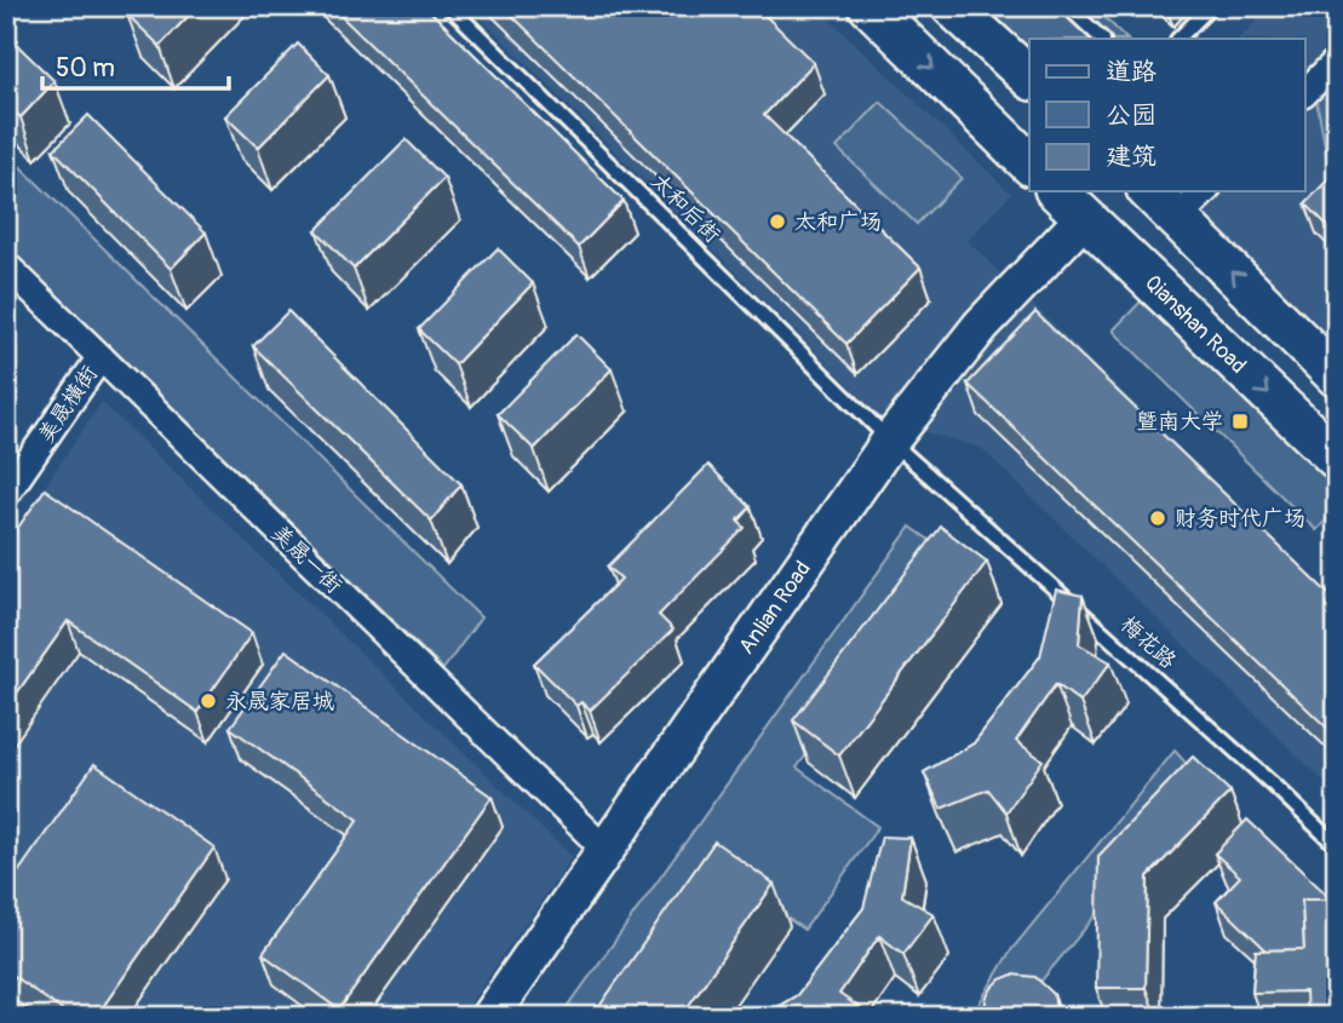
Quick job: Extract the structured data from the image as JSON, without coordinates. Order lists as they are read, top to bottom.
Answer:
{
  "streets": {
    "main road": ["Qianshan Road"],
    "street": ["美晟橫街", "美晟一街", "Anlian Road"],
    "lane": ["太和后街", "梅花路"]
  },
  "crossings": [
    ["太和后街", "Anlian Road"],
    ["太和后街", "梅花路"],
    ["Qianshan Road", "Anlian Road"],
    ["美晟橫街", "美晟一街"],
    ["美晟一街", "Anlian Road"],
    ["Anlian Road", "梅花路"]
  ],
  "places": {
    "other": ["太和广场", "财务时代广场", "永晟家居城"],
    "transit": ["暨南大学"]
  },
  "legend": ["道路", "公园", "建筑"],
  "scale_bar": "50 m"
}
